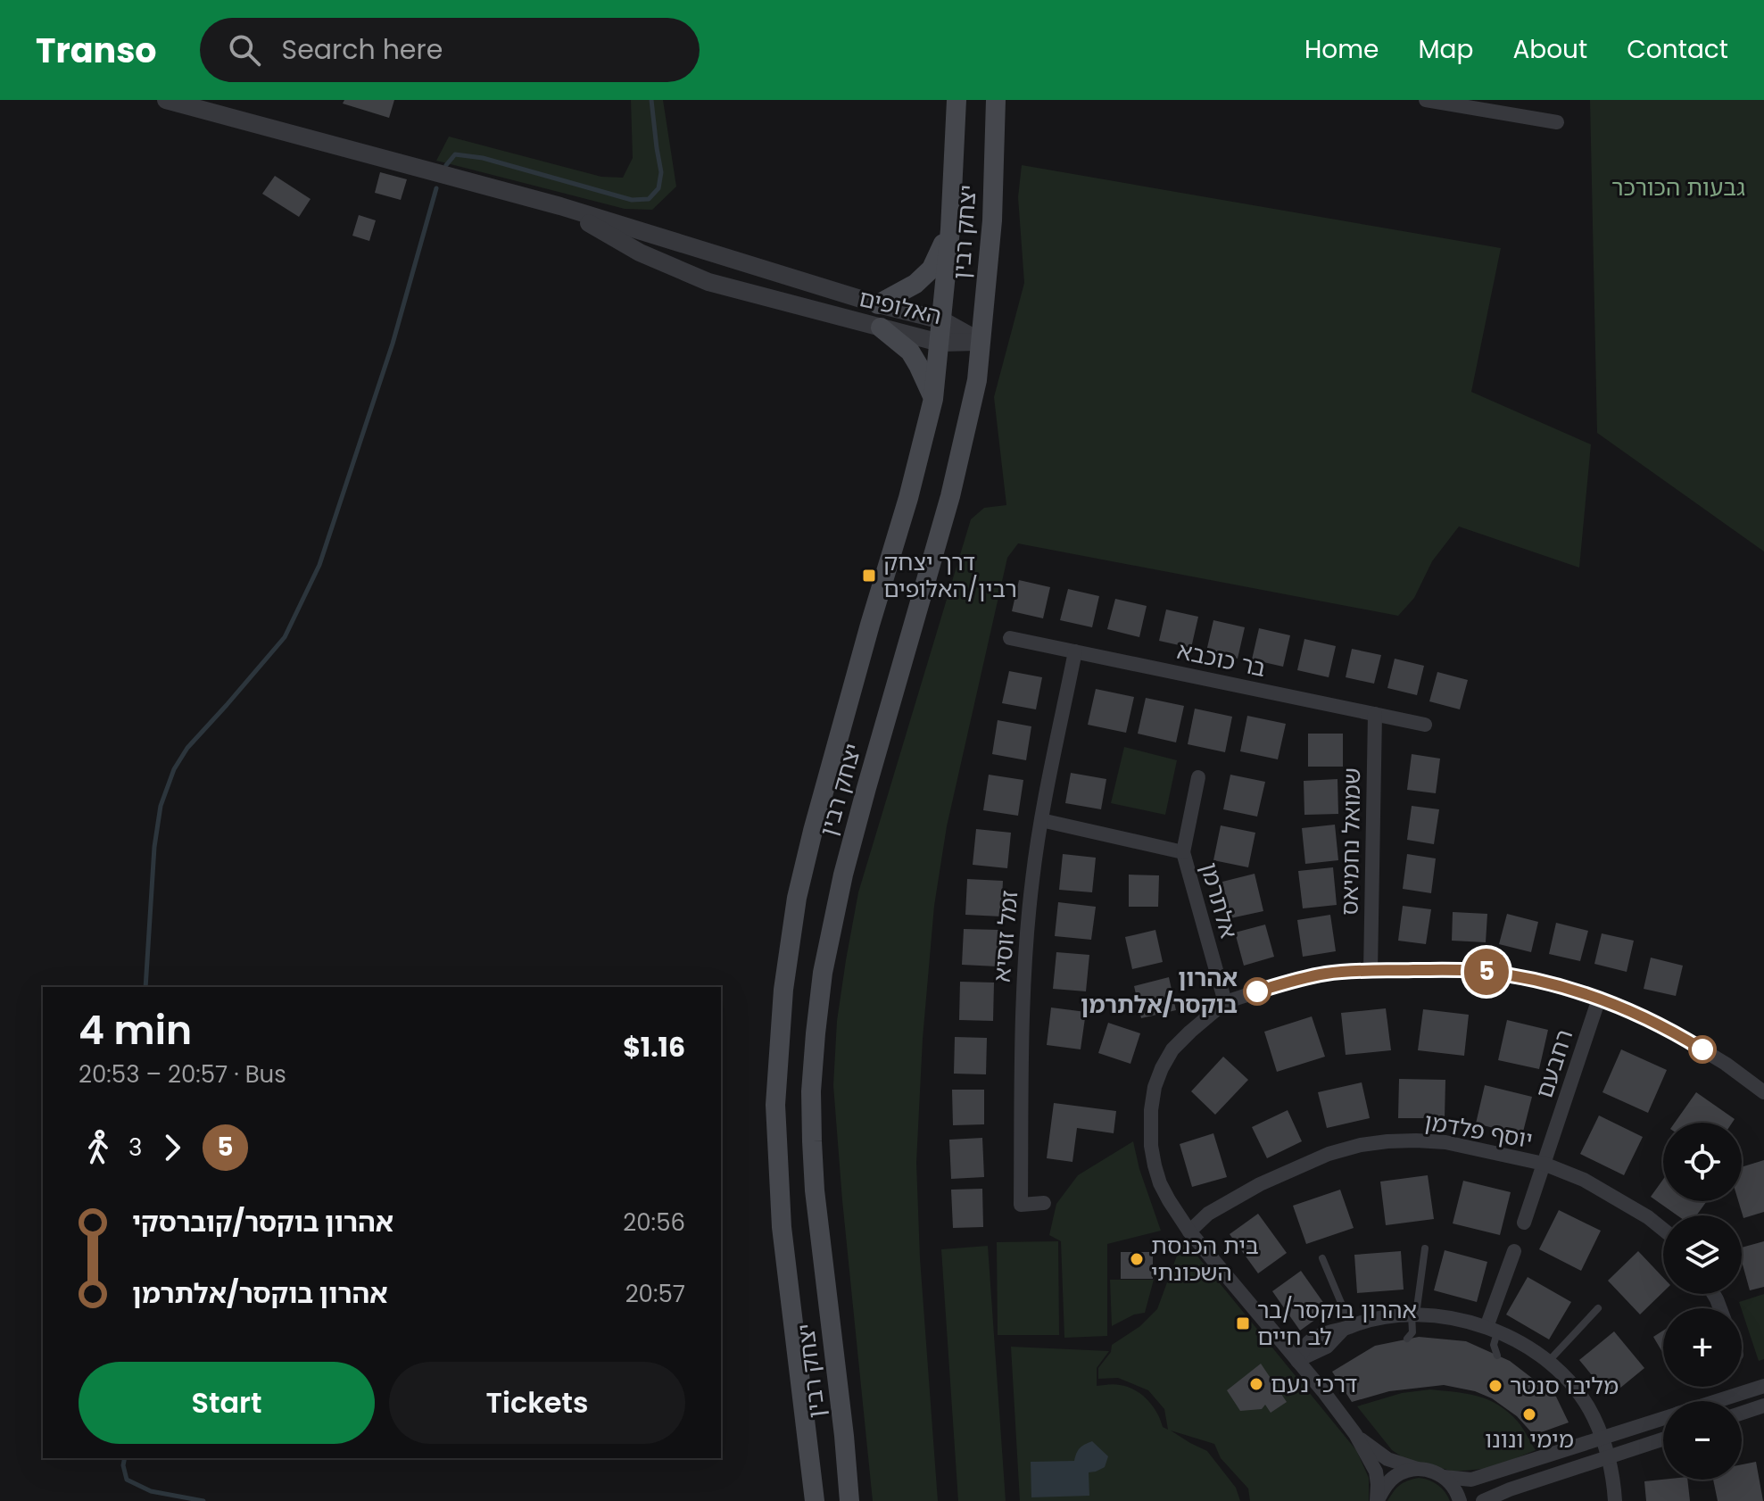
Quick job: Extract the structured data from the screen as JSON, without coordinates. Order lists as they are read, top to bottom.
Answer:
{
  "streets": {
    "main road": ["יצחק רבין"],
    "street": [
      "האלופים",
      "בר כוכבא",
      "שמואל נחמיאס",
      "אלתרמן",
      "זמל זוסיא",
      "רחבעם",
      "יוסף פלדמן"
    ]
  },
  "crossings": [
    ["יצחק רבין", "האלופים"],
    ["בר כוכבא", "שמואל נחמיאס"],
    ["בר כוכבא", "זמל זוסיא"],
    ["אלתרמן", "זמל זוסיא"],
    ["רחבעם", "יוסף פלדמן"]
  ],
  "parks": ["גבעות הכורכר"],
  "places": {
    "transit": ["דרך יצחק רבין/האלופים", "אהרון בוקסר/בר לב חיים"],
    "other": [
      "אהרון בוקסר/אלתרמן",
      "בית הכנסת השכונתי",
      "דרכי נעם",
      "מליבו סנטר",
      "מימי ונונו"
    ]
  },
  "lines": ["bus line 5"],
  "page": {
    "header": "Transo",
    "search": "Search here",
    "nav": [
      "Home",
      "Map",
      "About",
      "Contact"
    ],
    "on_map": "5",
    "heading": ["4 min", "20:53 – 20:57 · Bus", "$1.16"],
    "legs": ["3", "5"],
    "map_buttons": ["+", "−"],
    "list": [
      {
        "name": "אהרון בוקסר/קוברסקי",
        "value": "20:56"
      },
      {
        "name": "אהרון בוקסר/אלתרמן",
        "value": "20:57"
      }
    ],
    "buttons": ["Start", "Tickets"]
  }
}
